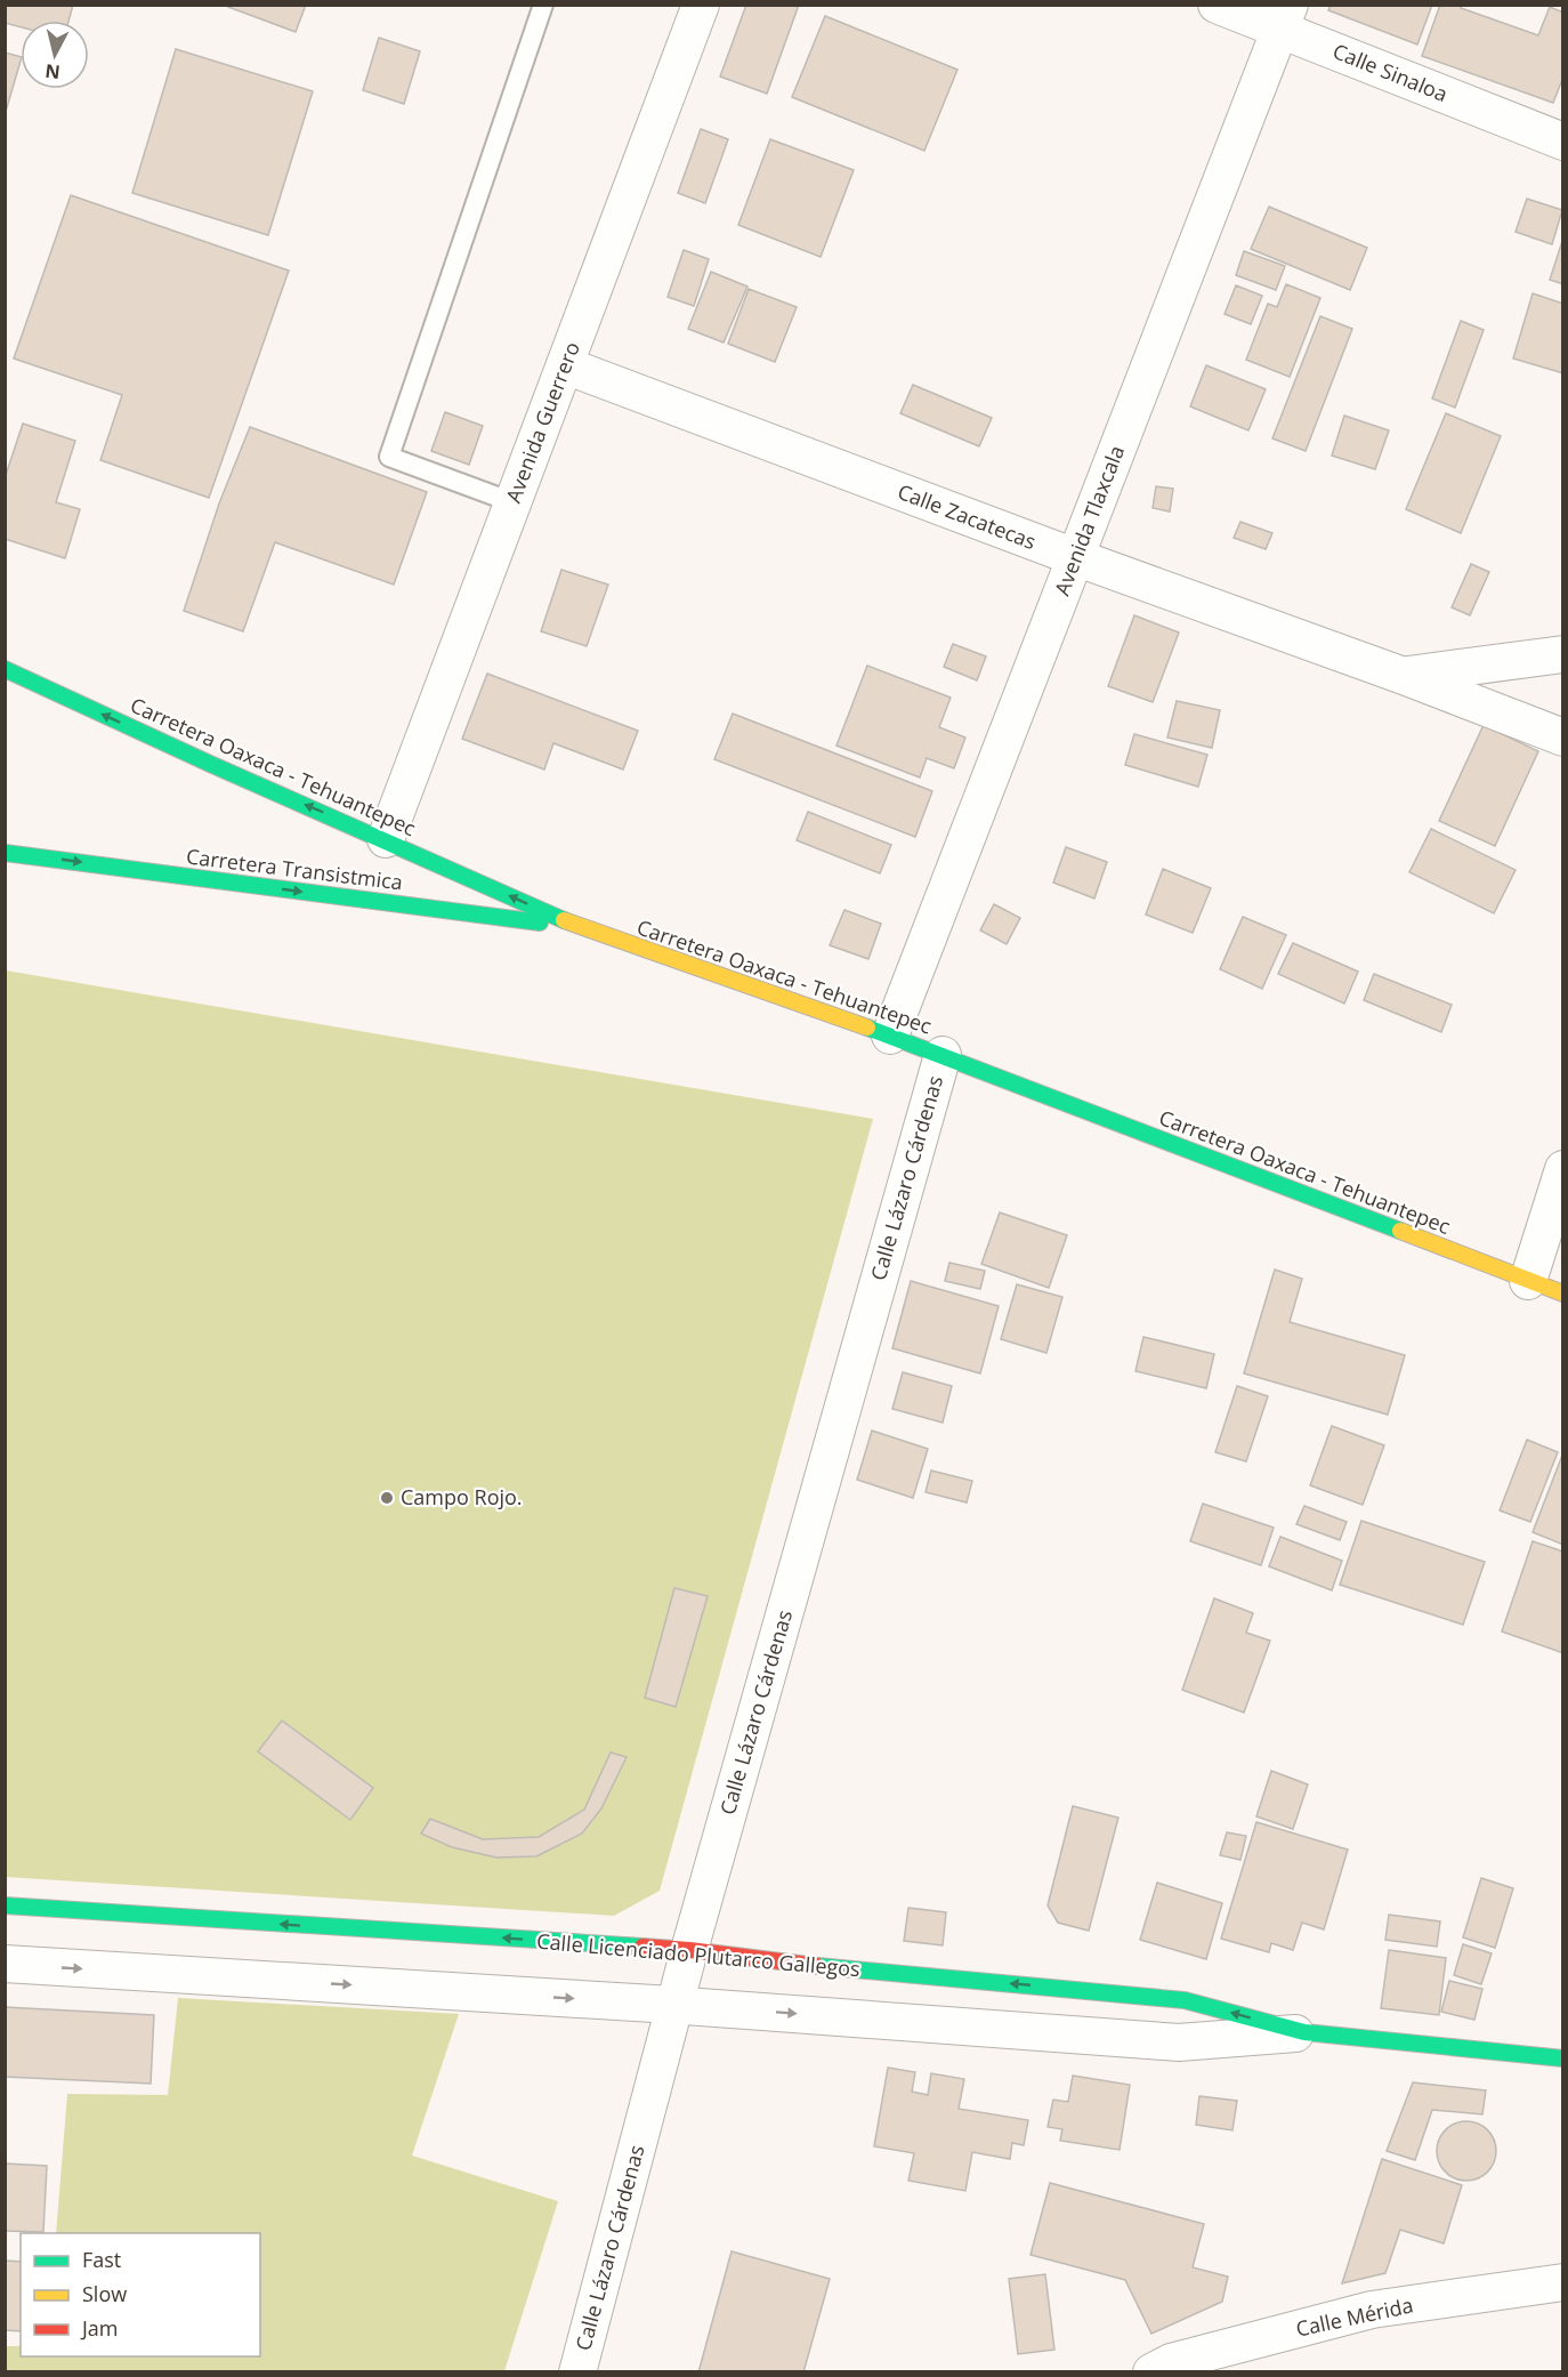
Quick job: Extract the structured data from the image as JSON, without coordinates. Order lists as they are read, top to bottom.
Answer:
{
  "streets": {
    "main road": ["Carretera Oaxaca - Tehuantepec", "Carretera Transistmica", "Calle Licenciado Plutarco Gallegos"],
    "street": [
      "Calle Sinaloa",
      "Avenida Guerrero",
      "Calle Zacatecas",
      "Avenida Tlaxcala",
      "Calle Lázaro Cárdenas",
      "Calle Mérida"
    ]
  },
  "crossings": [
    ["Calle Sinaloa", "Avenida Tlaxcala"],
    ["Avenida Guerrero", "Calle Zacatecas"],
    ["Avenida Guerrero", "Carretera Oaxaca - Tehuantepec"],
    ["Calle Zacatecas", "Avenida Tlaxcala"],
    ["Avenida Tlaxcala", "Carretera Oaxaca - Tehuantepec"],
    ["Carretera Oaxaca - Tehuantepec", "Carretera Transistmica"],
    ["Carretera Oaxaca - Tehuantepec", "Calle Lázaro Cárdenas"],
    ["Calle Lázaro Cárdenas", "Calle Licenciado Plutarco Gallegos"]
  ],
  "one_way": ["Carretera Oaxaca - Tehuantepec", "Carretera Transistmica"],
  "places": ["Campo Rojo."],
  "legend": ["Fast", "Slow", "Jam"],
  "north": "bottom"
}
